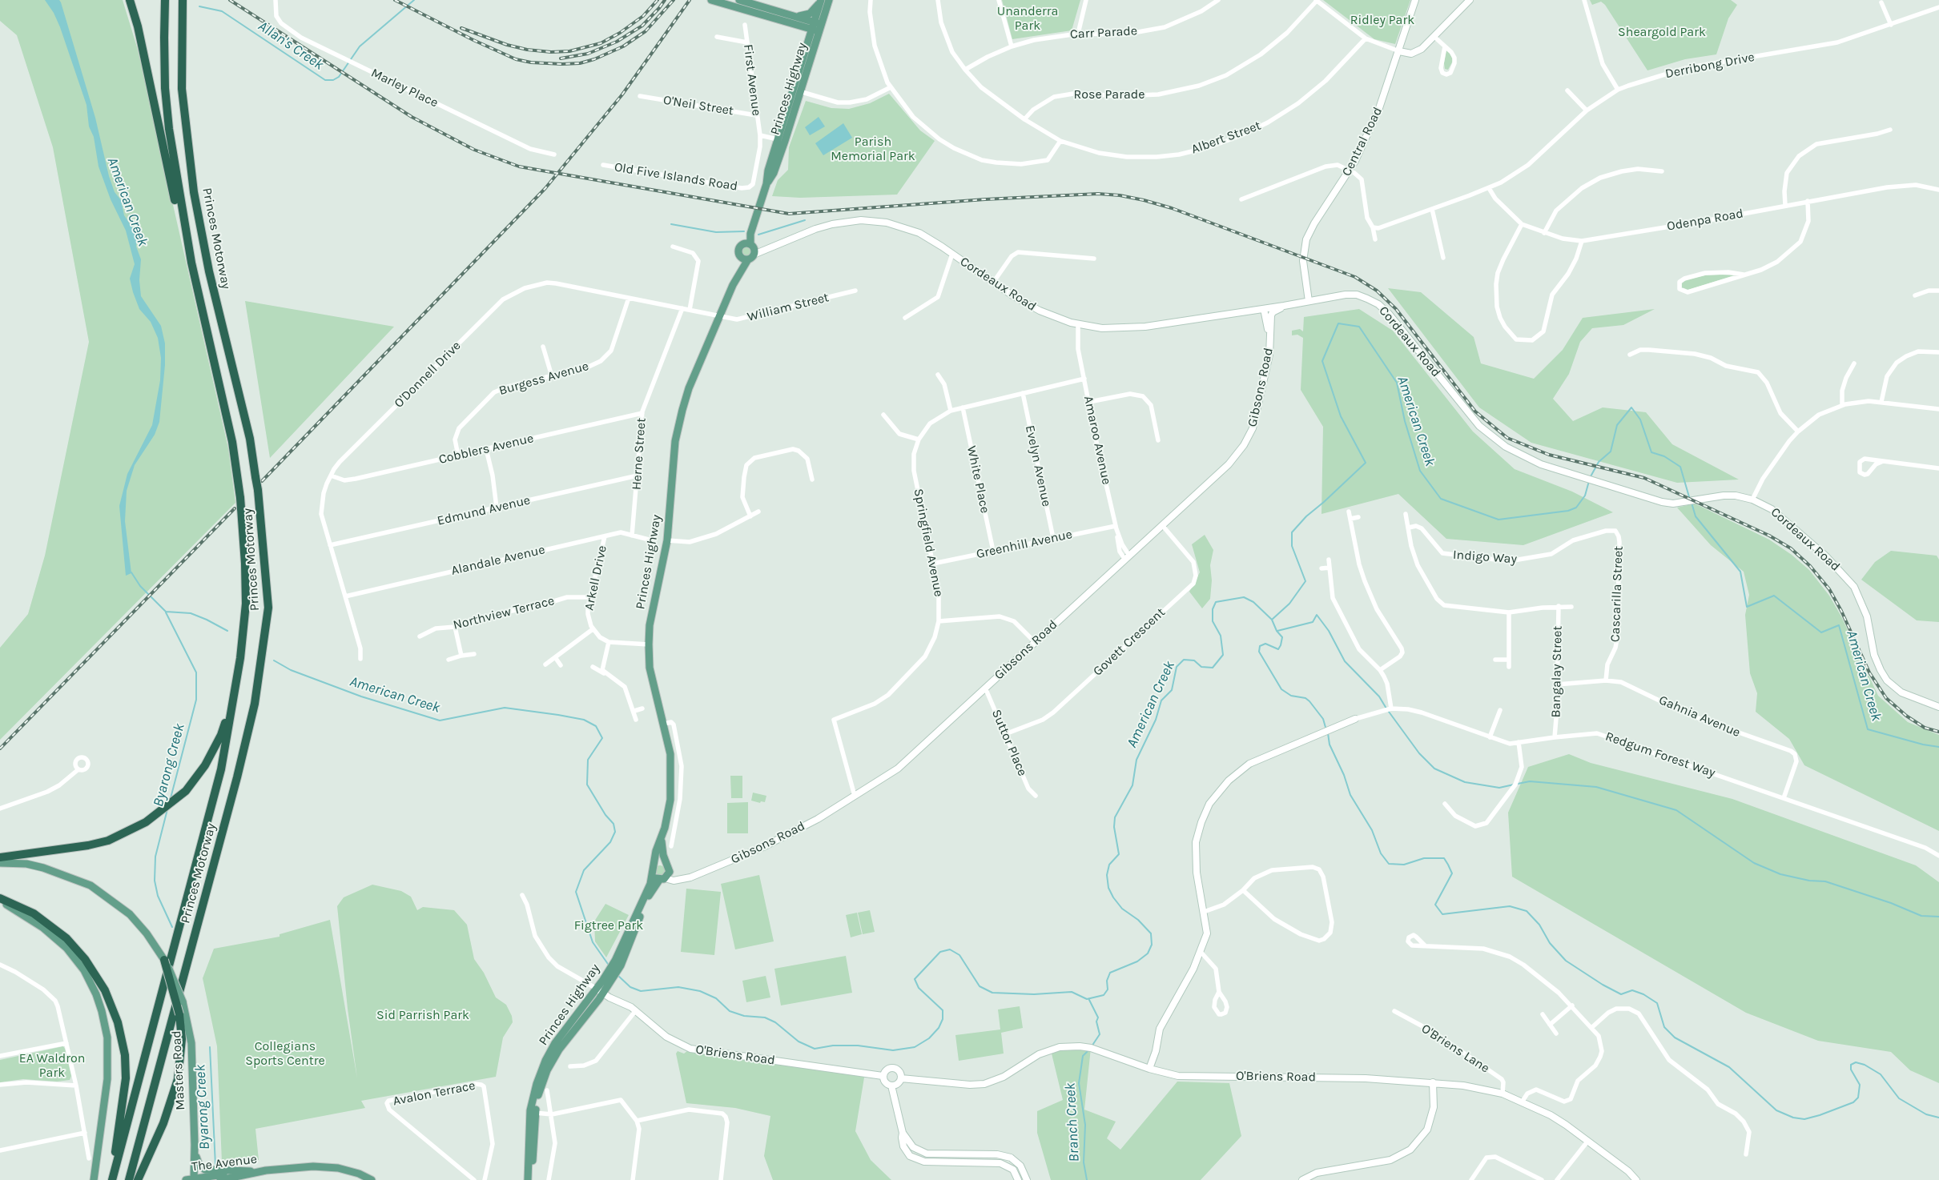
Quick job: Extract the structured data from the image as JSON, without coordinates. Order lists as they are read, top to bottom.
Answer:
{
  "streets": {
    "highway": ["Princes Motorway"],
    "main road": ["Princes Highway", "Masters Road", "The Avenue"],
    "street": [
      "Carr Parade",
      "Derribong Drive",
      "First Avenue",
      "Marley Place",
      "Rose Parade",
      "O'Neil Street",
      "Albert Street",
      "Central Road",
      "Old Five Islands Road",
      "Odenpa Road",
      "Cordeaux Road",
      "William Street",
      "O'Donnell Drive",
      "Burgess Avenue",
      "Gibsons Road",
      "Amaroo Avenue",
      "Cobblers Avenue",
      "Herne Street",
      "Evelyn Avenue",
      "White Place",
      "Edmund Avenue",
      "Springfield Avenue",
      "Greenhill Avenue",
      "Indigo Way",
      "Alandale Avenue",
      "Arkell Drive",
      "Cascarilla Street",
      "Northview Terrace",
      "Govett Crescent",
      "Bangalay Street",
      "Gahnia Avenue",
      "Suttor Place",
      "Redgum Forest Way",
      "O'Briens Lane",
      "O'Briens Road",
      "Avalon Terrace"
    ]
  },
  "crossings": [
    ["Carr Parade", "Albert Street"],
    ["Derribong Drive", "Odenpa Road"],
    ["First Avenue", "O'Neil Street"],
    ["First Avenue", "Old Five Islands Road"],
    ["Princes Highway", "Cordeaux Road"],
    ["Princes Highway", "William Street"],
    ["Princes Highway", "O'Donnell Drive"],
    ["Princes Highway", "Gibsons Road"],
    ["Princes Highway", "O'Briens Road"],
    ["Rose Parade", "Albert Street"],
    ["Central Road", "Cordeaux Road"],
    ["Cordeaux Road", "Gibsons Road"],
    ["Cordeaux Road", "Amaroo Avenue"],
    ["William Street", "O'Donnell Drive"],
    ["O'Donnell Drive", "Burgess Avenue"],
    ["O'Donnell Drive", "Cobblers Avenue"],
    ["O'Donnell Drive", "Herne Street"],
    ["O'Donnell Drive", "Edmund Avenue"],
    ["O'Donnell Drive", "Alandale Avenue"],
    ["Burgess Avenue", "Cobblers Avenue"],
    ["Gibsons Road", "Amaroo Avenue"],
    ["Gibsons Road", "Springfield Avenue"],
    ["Gibsons Road", "Govett Crescent"],
    ["Gibsons Road", "Suttor Place"],
    ["Amaroo Avenue", "Springfield Avenue"],
    ["Amaroo Avenue", "Greenhill Avenue"],
    ["Cobblers Avenue", "Herne Street"],
    ["Herne Street", "Edmund Avenue"],
    ["Herne Street", "Alandale Avenue"],
    ["Evelyn Avenue", "Springfield Avenue"],
    ["Evelyn Avenue", "Greenhill Avenue"],
    ["White Place", "Springfield Avenue"],
    ["White Place", "Greenhill Avenue"],
    ["Springfield Avenue", "Greenhill Avenue"],
    ["Indigo Way", "Cascarilla Street"],
    ["Alandale Avenue", "Arkell Drive"],
    ["Arkell Drive", "Northview Terrace"],
    ["Cascarilla Street", "Gahnia Avenue"],
    ["Govett Crescent", "Suttor Place"],
    ["Bangalay Street", "Gahnia Avenue"],
    ["Bangalay Street", "Redgum Forest Way"],
    ["Gahnia Avenue", "Redgum Forest Way"],
    ["Redgum Forest Way", "O'Briens Road"],
    ["O'Briens Lane", "O'Briens Road"],
    ["Masters Road", "The Avenue"]
  ],
  "water": [
    "Allan's Creek",
    "American Creek",
    "Byarong Creek",
    "Branch Creek"
  ],
  "parks": [
    "Unanderra Park",
    "Ridley Park",
    "Sheargold Park",
    "Parish Memorial Park",
    "Figtree Park",
    "Sid Parrish Park",
    "Collegians Sports Centre",
    "EA Waldron Park"
  ]
}
